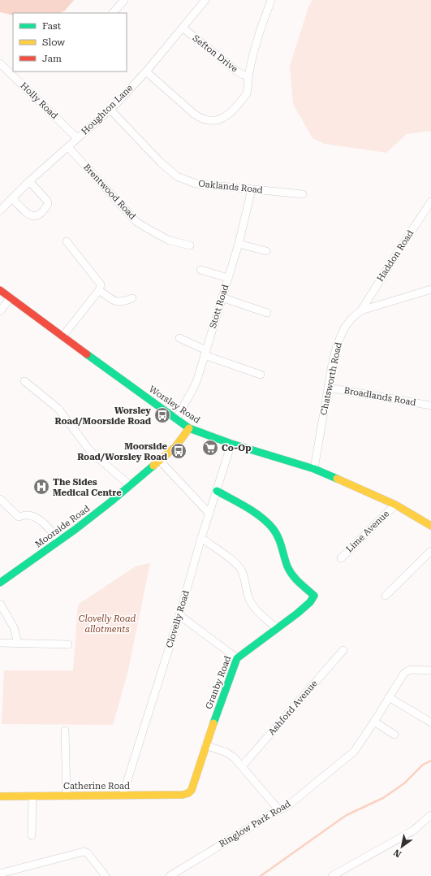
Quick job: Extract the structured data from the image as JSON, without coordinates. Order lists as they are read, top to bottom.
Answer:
{
  "streets": {
    "street": [
      "Sefton Drive",
      "Holly Road",
      "Houghton Lane",
      "Oaklands Road",
      "Brentwood Road",
      "Haddon Road",
      "Stott Road",
      "Chatsworth Road",
      "Broadlands Road",
      "Worsley Road",
      "Moorside Road",
      "Lime Avenue",
      "Clovelly Road",
      "Granby Road",
      "Ashford Avenue",
      "Catherine Road",
      "Ringlow Park Road"
    ]
  },
  "crossings": [
    ["Sefton Drive", "Houghton Lane"],
    ["Holly Road", "Houghton Lane"],
    ["Houghton Lane", "Oaklands Road"],
    ["Houghton Lane", "Brentwood Road"],
    ["Oaklands Road", "Stott Road"],
    ["Haddon Road", "Chatsworth Road"],
    ["Stott Road", "Worsley Road"],
    ["Chatsworth Road", "Broadlands Road"],
    ["Chatsworth Road", "Worsley Road"],
    ["Worsley Road", "Moorside Road"],
    ["Worsley Road", "Lime Avenue"],
    ["Worsley Road", "Clovelly Road"],
    ["Clovelly Road", "Granby Road"],
    ["Clovelly Road", "Catherine Road"],
    ["Granby Road", "Catherine Road"]
  ],
  "parks": ["Clovelly Road allotments"],
  "places": {
    "bus stop": ["Worsley Road/Moorside Road", "Moorside Road/Worsley Road"],
    "supermarket": ["Co-Op"],
    "hospital": ["The Sides Medical Centre"]
  },
  "legend": ["Fast", "Slow", "Jam"],
  "north": "bottom left"
}
